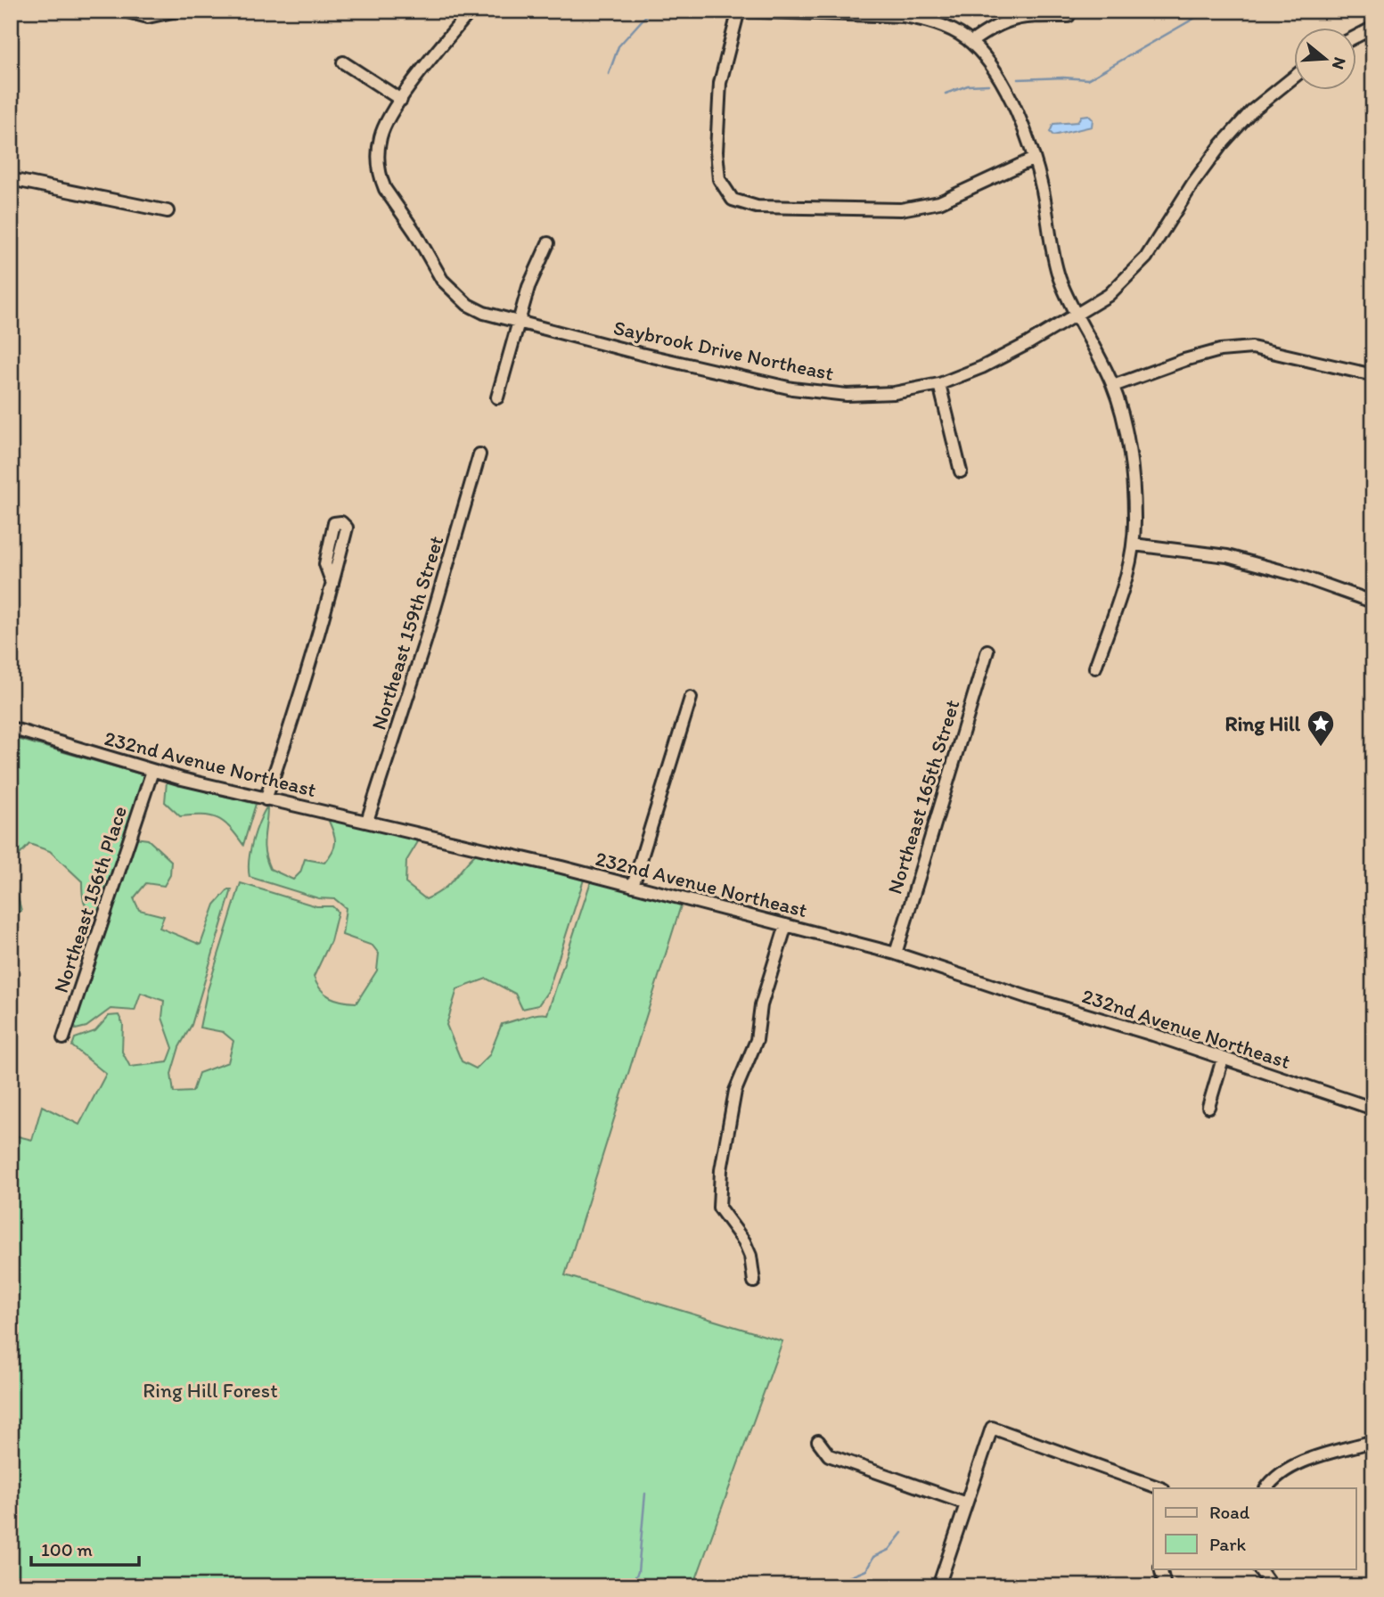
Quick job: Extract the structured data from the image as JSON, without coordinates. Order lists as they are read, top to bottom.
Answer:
{
  "streets": {
    "street": [
      "Saybrook Drive Northeast",
      "Northeast 159th Street",
      "232nd Avenue Northeast",
      "Northeast 165th Street",
      "Northeast 156th Place"
    ]
  },
  "crossings": [
    ["Northeast 159th Street", "232nd Avenue Northeast"],
    ["232nd Avenue Northeast", "Northeast 165th Street"],
    ["232nd Avenue Northeast", "Northeast 156th Place"]
  ],
  "parks": ["Ring Hill Forest"],
  "places": {
    "place": ["Ring Hill"]
  },
  "legend": ["Road", "Park"],
  "scale_bar": "100 m",
  "north": "right"
}
